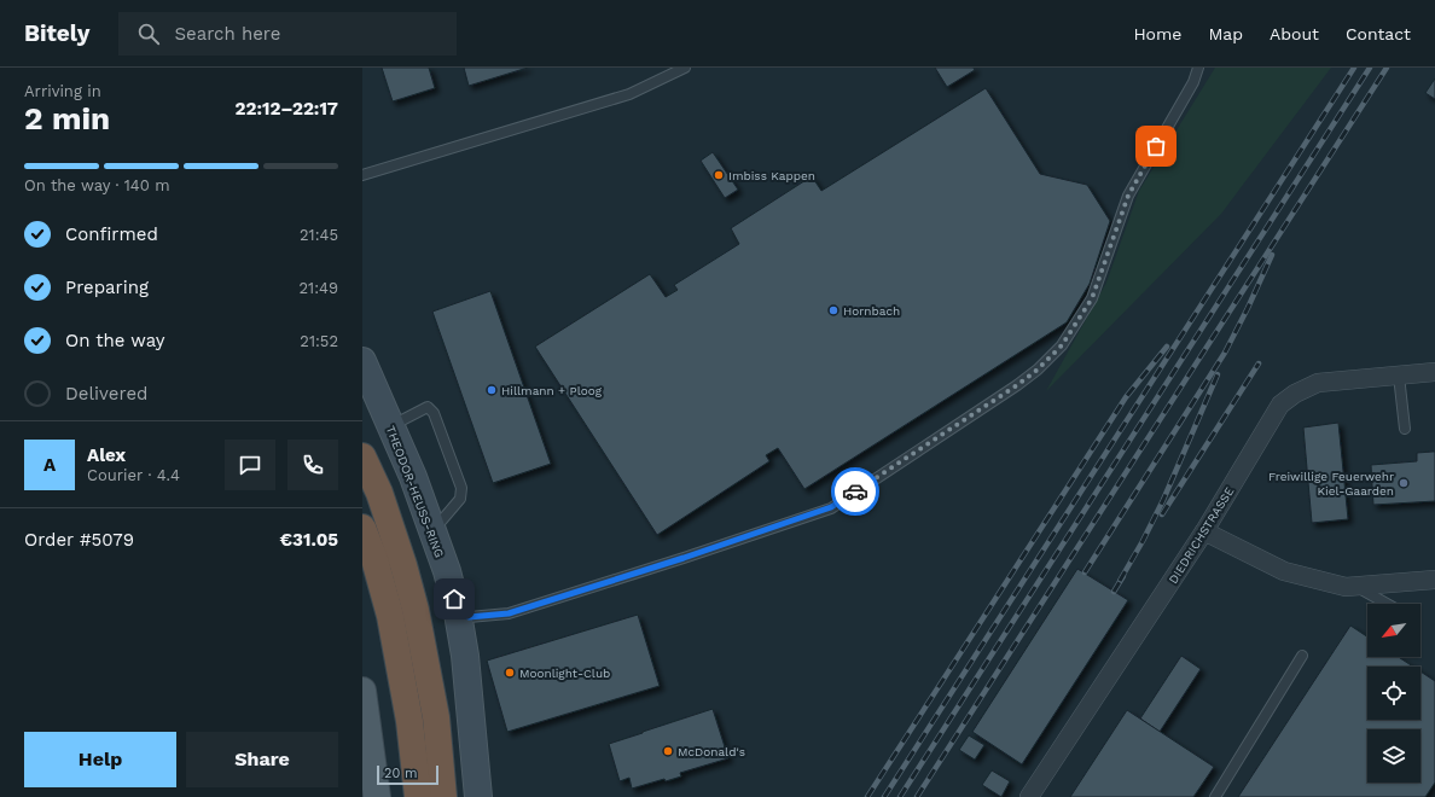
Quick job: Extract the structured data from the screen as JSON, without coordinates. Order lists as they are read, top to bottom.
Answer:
{
  "streets": {
    "main road": ["THEODOR-HEUSS-RING"],
    "street": ["DIEDRICHSTRASSE"]
  },
  "places": [
    "Imbiss Kappen",
    "Hornbach",
    "Hillmann + Ploog",
    "Freiwillige Feuerwehr Kiel-Gaarden",
    "Moonlight-Club",
    "McDonald's"
  ],
  "scale_bar": "20 m",
  "north": "bottom left",
  "page": {
    "header": "Bitely",
    "search": "Search here",
    "nav": [
      "Home",
      "Map",
      "About",
      "Contact"
    ],
    "heading": ["2 min", "Arriving in", "22:12–22:17"],
    "panel": [
      "Alex",
      "Courier · 4.4",
      "Order #5079",
      "€31.05"
    ],
    "bar": "On the way · 140 m",
    "list": [
      ["Confirmed", "21:45"],
      ["Preparing", "21:49"],
      ["On the way", "21:52"],
      "Delivered"
    ],
    "round": "A",
    "buttons": ["Help", "Share"],
    "scale": "20 m"
  }
}
